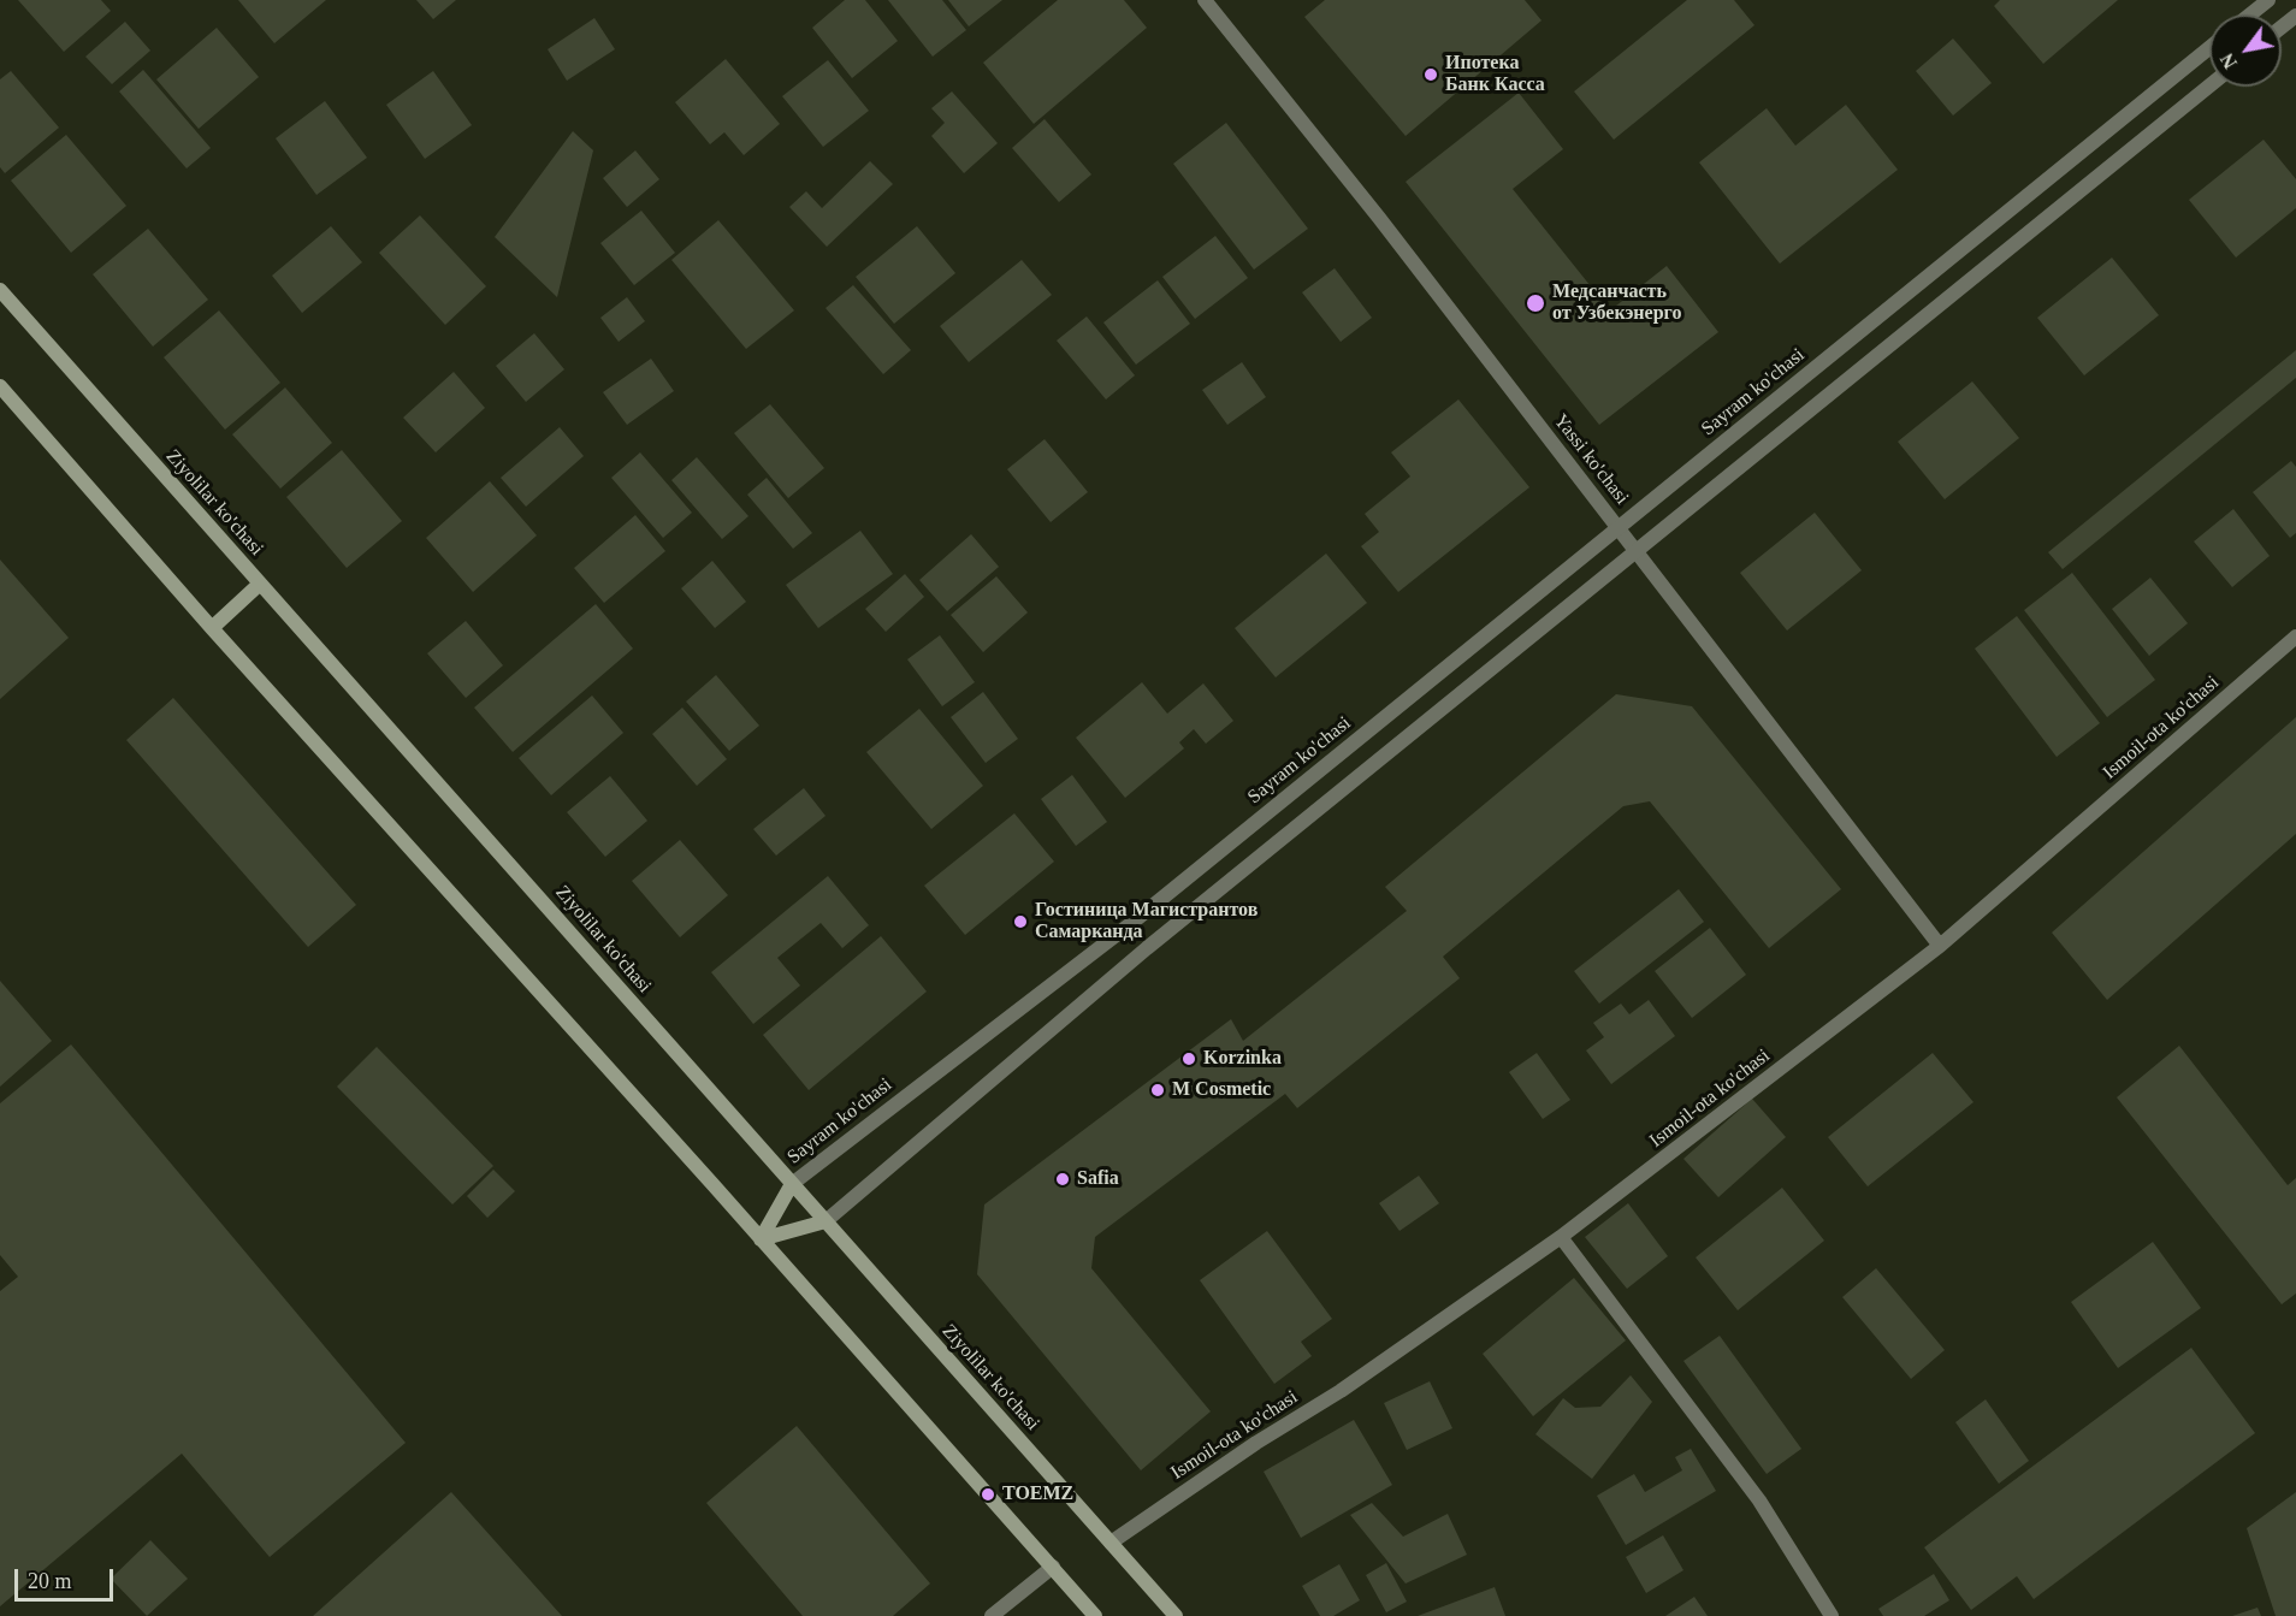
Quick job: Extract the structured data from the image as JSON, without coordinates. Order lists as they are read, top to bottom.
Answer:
{
  "streets": {
    "main road": ["Sayram ko'chasi", "Ziyolilar ko'chasi"],
    "street": ["Yassi ko'chasi", "Ismoil-ota ko'chasi"]
  },
  "crossings": [
    ["Sayram ko'chasi", "Yassi ko'chasi"],
    ["Sayram ko'chasi", "Ziyolilar ko'chasi"],
    ["Yassi ko'chasi", "Ismoil-ota ko'chasi"],
    ["Ziyolilar ko'chasi", "Ismoil-ota ko'chasi"]
  ],
  "places": [
    "Ипотека Банк Касса",
    "Медсанчасть от Узбекэнерго",
    "Гостиница Магистрантов Самарканда",
    "Korzinka",
    "M Cosmetic",
    "Safia",
    "TOEMZ"
  ],
  "scale_bar": "20 m",
  "north": "bottom left"
}
